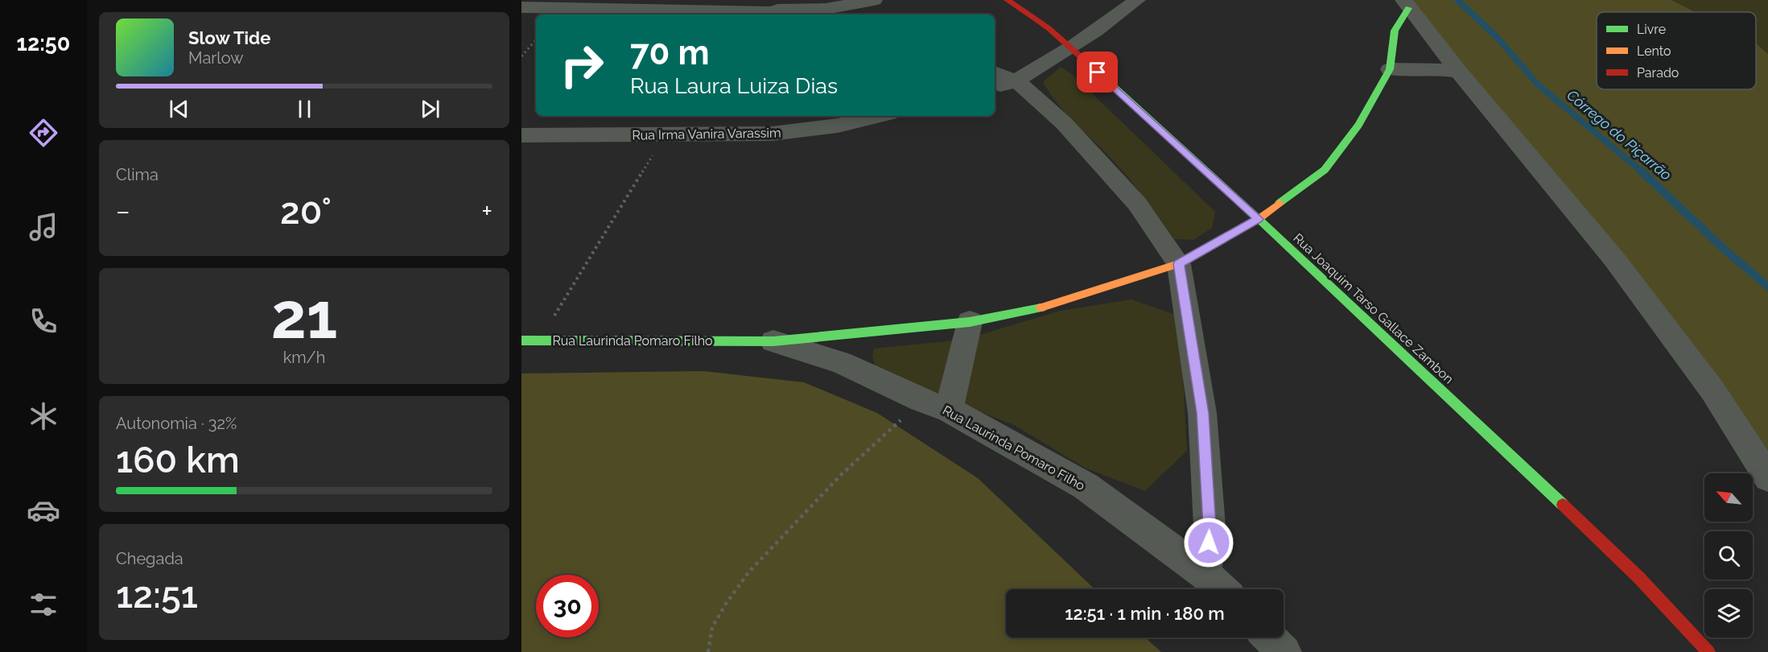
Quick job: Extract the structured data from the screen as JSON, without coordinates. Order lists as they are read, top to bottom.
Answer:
{
  "streets": {
    "street": ["Rua Irma Vanira Varassim", "Rua Joaquim Tarso Gallace Zambon", "Rua Laurinda Pomaro Filho"]
  },
  "crossings": [
    ["Rua Joaquim Tarso Gallace Zambon", "Rua Laurinda Pomaro Filho"]
  ],
  "water": ["Córrego do Piçarrão"],
  "legend": ["Livre", "Lento", "Parado"],
  "north": "top left",
  "page": {
    "tabs": "12:50",
    "turn": ["70 m", "Rua Laura Luiza Dias"],
    "song": ["Slow Tide", "Marlow"],
    "tile": [
      "Clima",
      ["21", "km/h"],
      ["Autonomia · 32%", "160 km"],
      ["Chegada", "12:51"]
    ],
    "heat": ["−", "20°", "+"],
    "limit": "30",
    "trip": "12:51 · 1 min · 180 m"
  }
}
